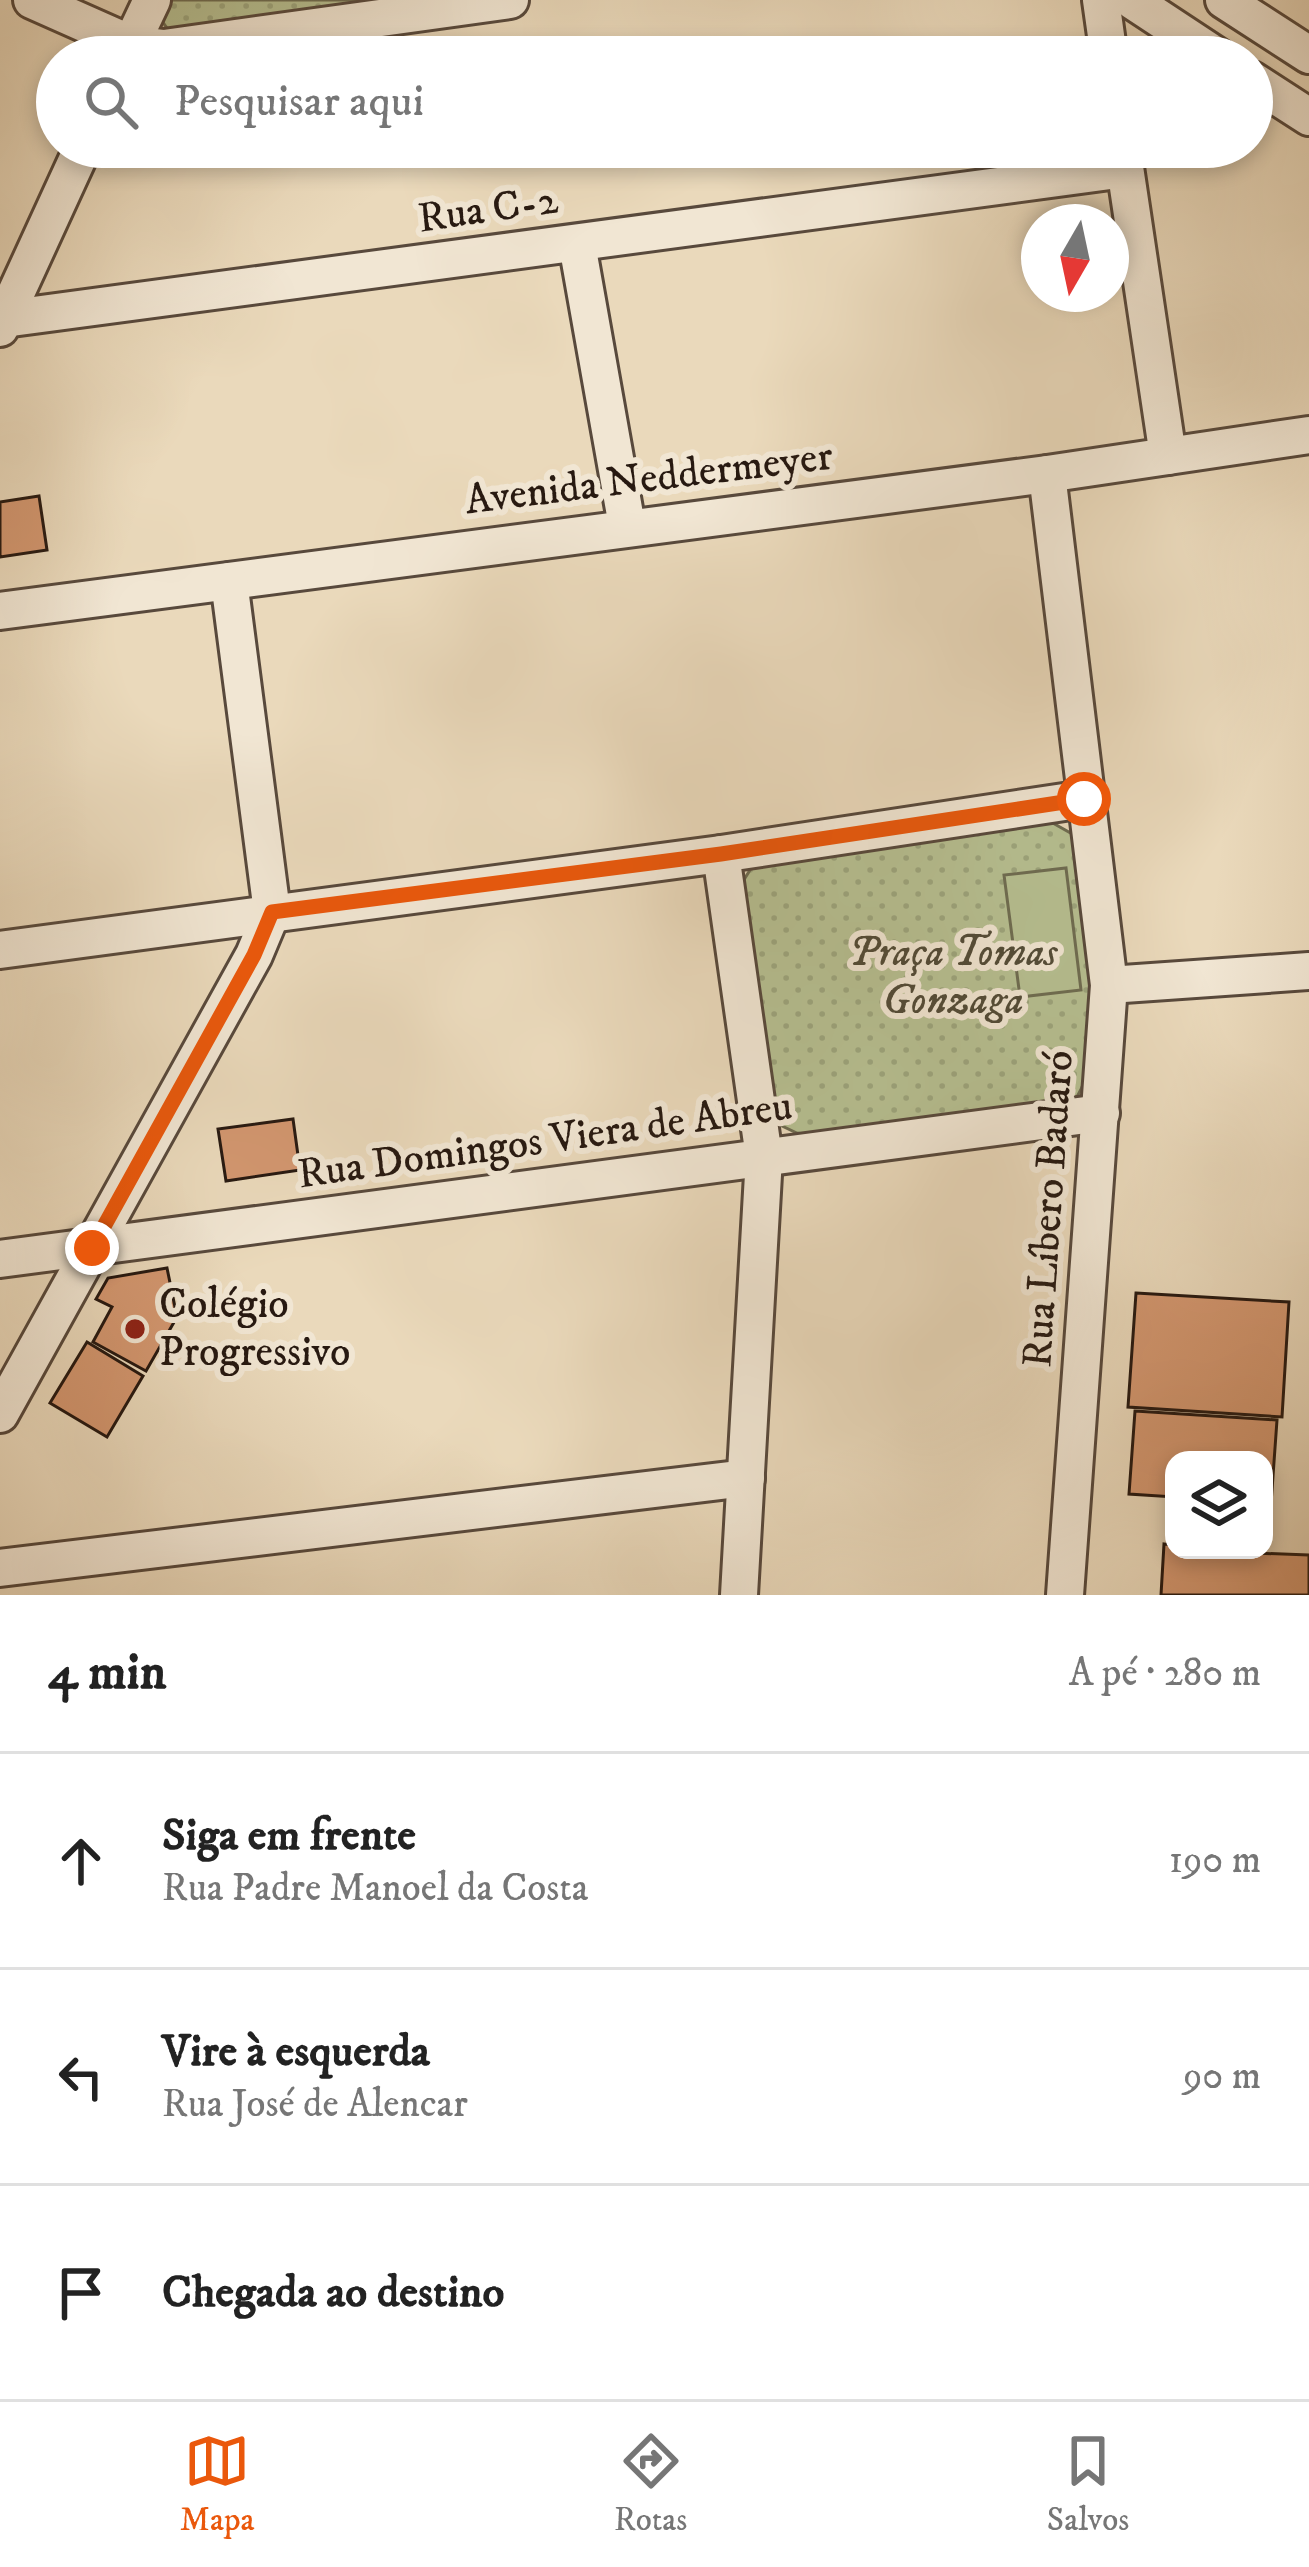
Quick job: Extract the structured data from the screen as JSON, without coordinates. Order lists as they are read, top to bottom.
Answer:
{
  "streets": {
    "street": [
      "Rua C-2",
      "Avenida Neddermeyer",
      "Rua Domingos Viera de Abreu",
      "Rua Líbero Badaró"
    ]
  },
  "crossings": [
    ["Avenida Neddermeyer", "Rua Líbero Badaró"],
    ["Rua Domingos Viera de Abreu", "Rua Líbero Badaró"]
  ],
  "parks": ["Praça Tomas Gonzaga"],
  "places": ["Colégio Progressivo"],
  "north": "bottom",
  "page": {
    "search": "Pesquisar aqui",
    "heading": ["4 min", "A pé · 280 m"],
    "list": [
      ["Siga em frente", "Rua Padre Manoel da Costa", "190 m"],
      ["Vire à esquerda", "Rua José de Alencar", "90 m"],
      "Chegada ao destino"
    ],
    "nav": ["Mapa", "Rotas", "Salvos"]
  }
}
